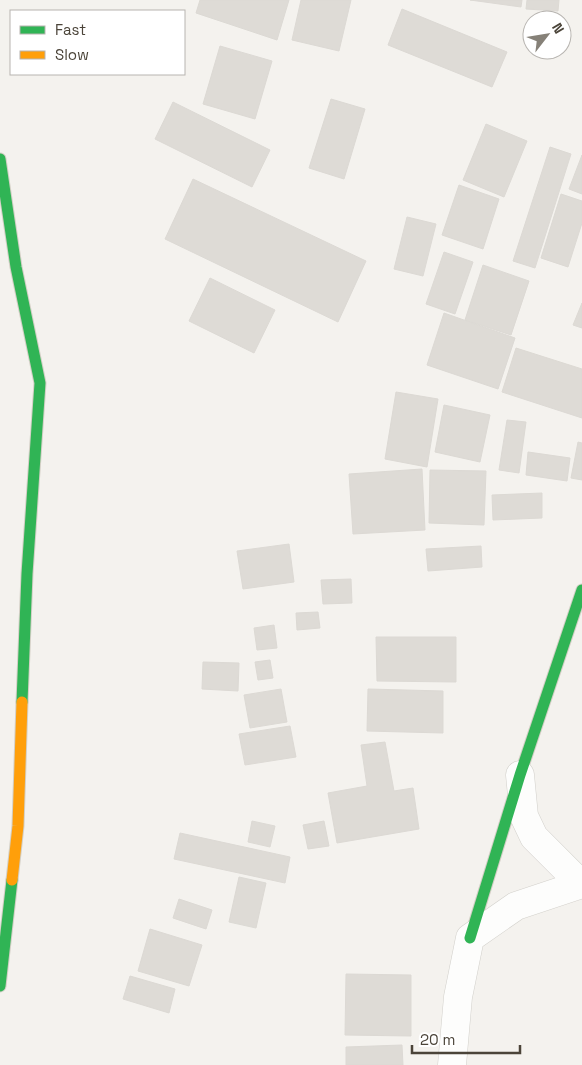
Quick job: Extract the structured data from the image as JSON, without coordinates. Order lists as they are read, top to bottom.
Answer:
{
  "legend": ["Fast", "Slow"],
  "scale_bar": "20 m",
  "north": "top right"
}
